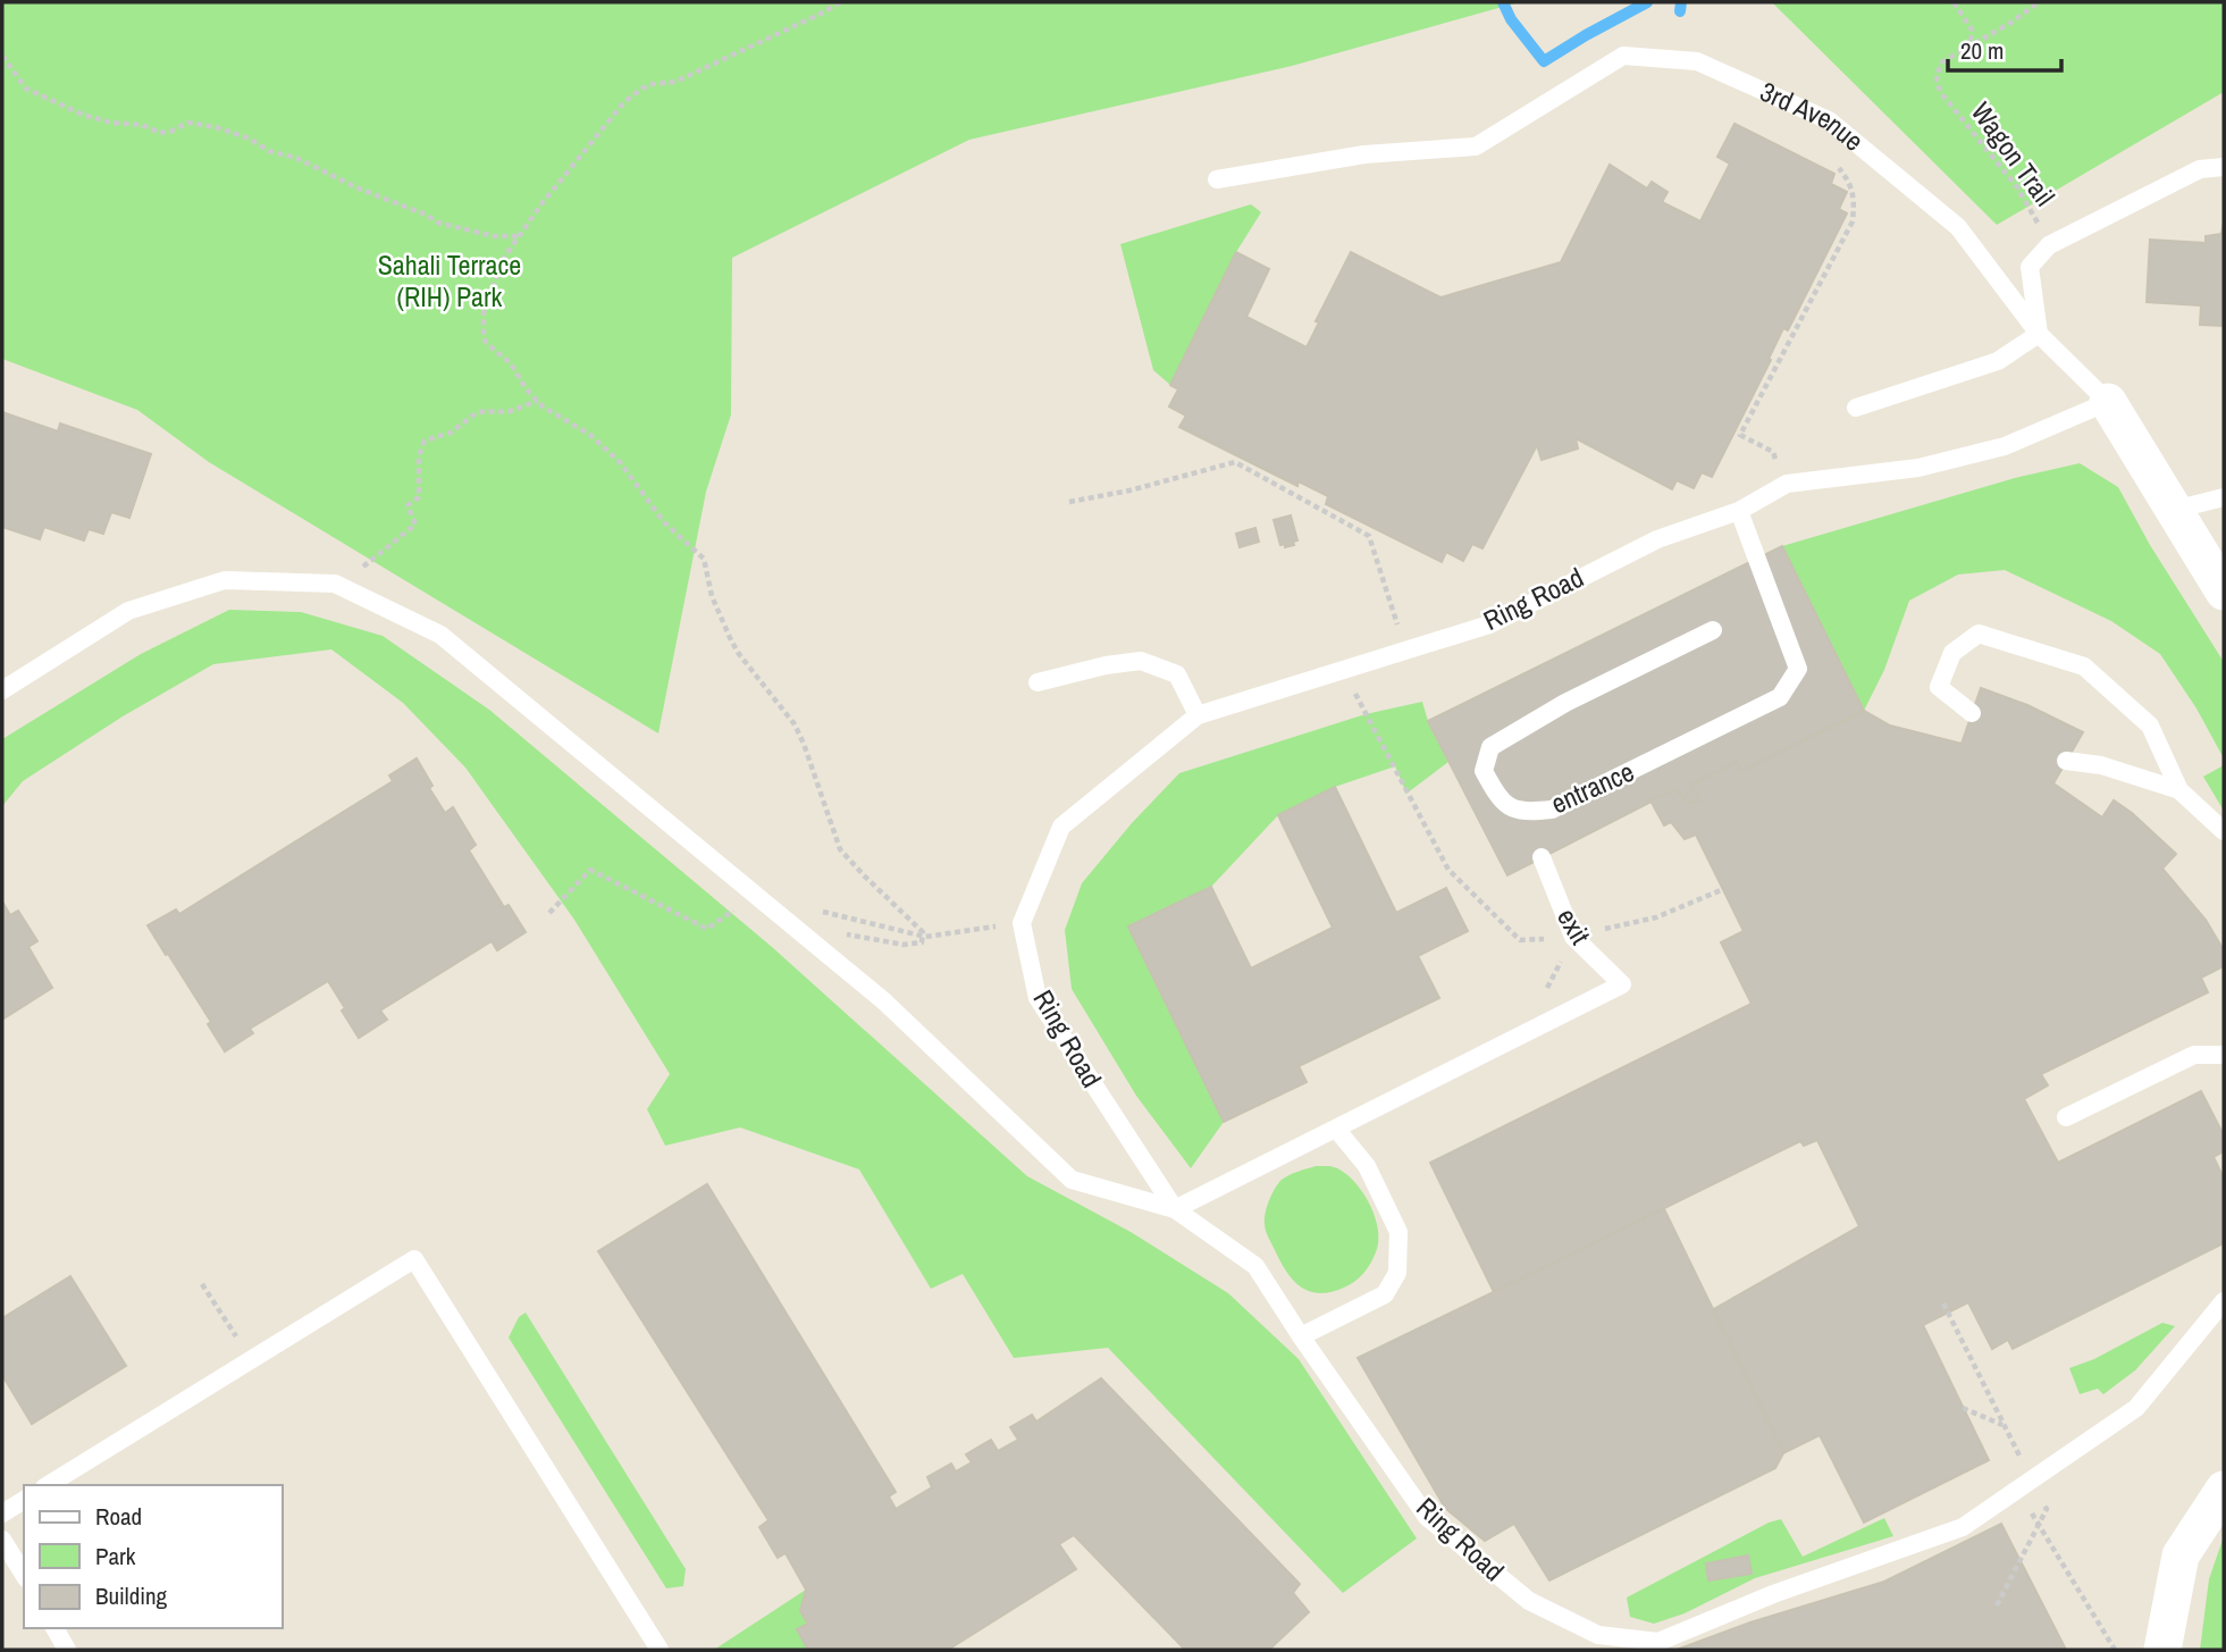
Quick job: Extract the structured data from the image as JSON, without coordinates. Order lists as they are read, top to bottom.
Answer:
{
  "streets": {
    "street": ["3rd Avenue"],
    "lane": ["Ring Road", "entrance", "exit"],
    "path": ["Wagon Trail"]
  },
  "crossings": [
    ["3rd Avenue", "Ring Road"],
    ["Ring Road", "entrance"]
  ],
  "parks": ["Sahali Terrace (RIH) Park"],
  "legend": ["Road", "Park", "Building"],
  "scale_bar": "20 m"
}
